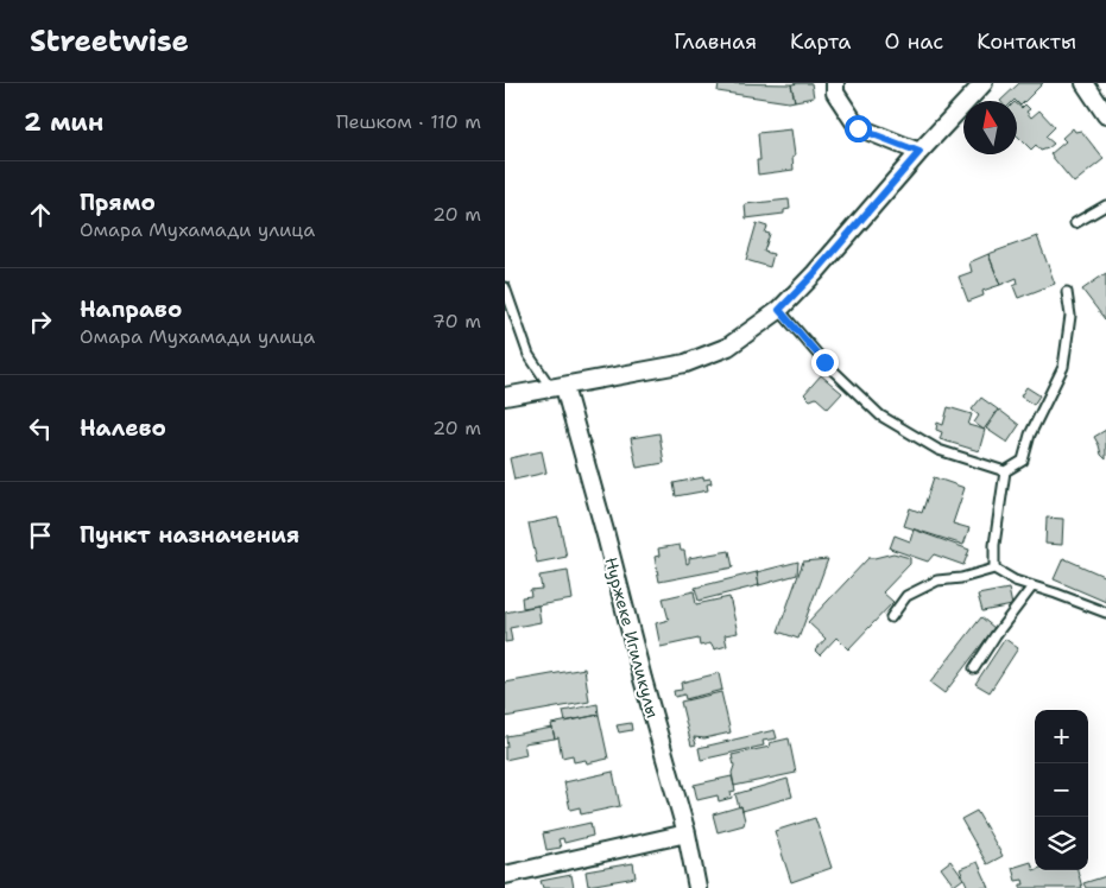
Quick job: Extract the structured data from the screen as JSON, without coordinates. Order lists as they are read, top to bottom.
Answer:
{
  "streets": {
    "street": ["Нуржеке Игиликулы"]
  },
  "north": "top",
  "page": {
    "header": "Streetwise",
    "nav": [
      "Главная",
      "Карта",
      "О нас",
      "Контакты"
    ],
    "heading": ["2 мин", "Пешком · 110 m"],
    "list": [
      ["Прямо", "Омара Мухамади улица", "20 m"],
      ["Направо", "Омара Мухамади улица", "70 m"],
      ["Налево", "20 m"],
      "Пункт назначения"
    ],
    "map_buttons": ["+", "−"]
  }
}
